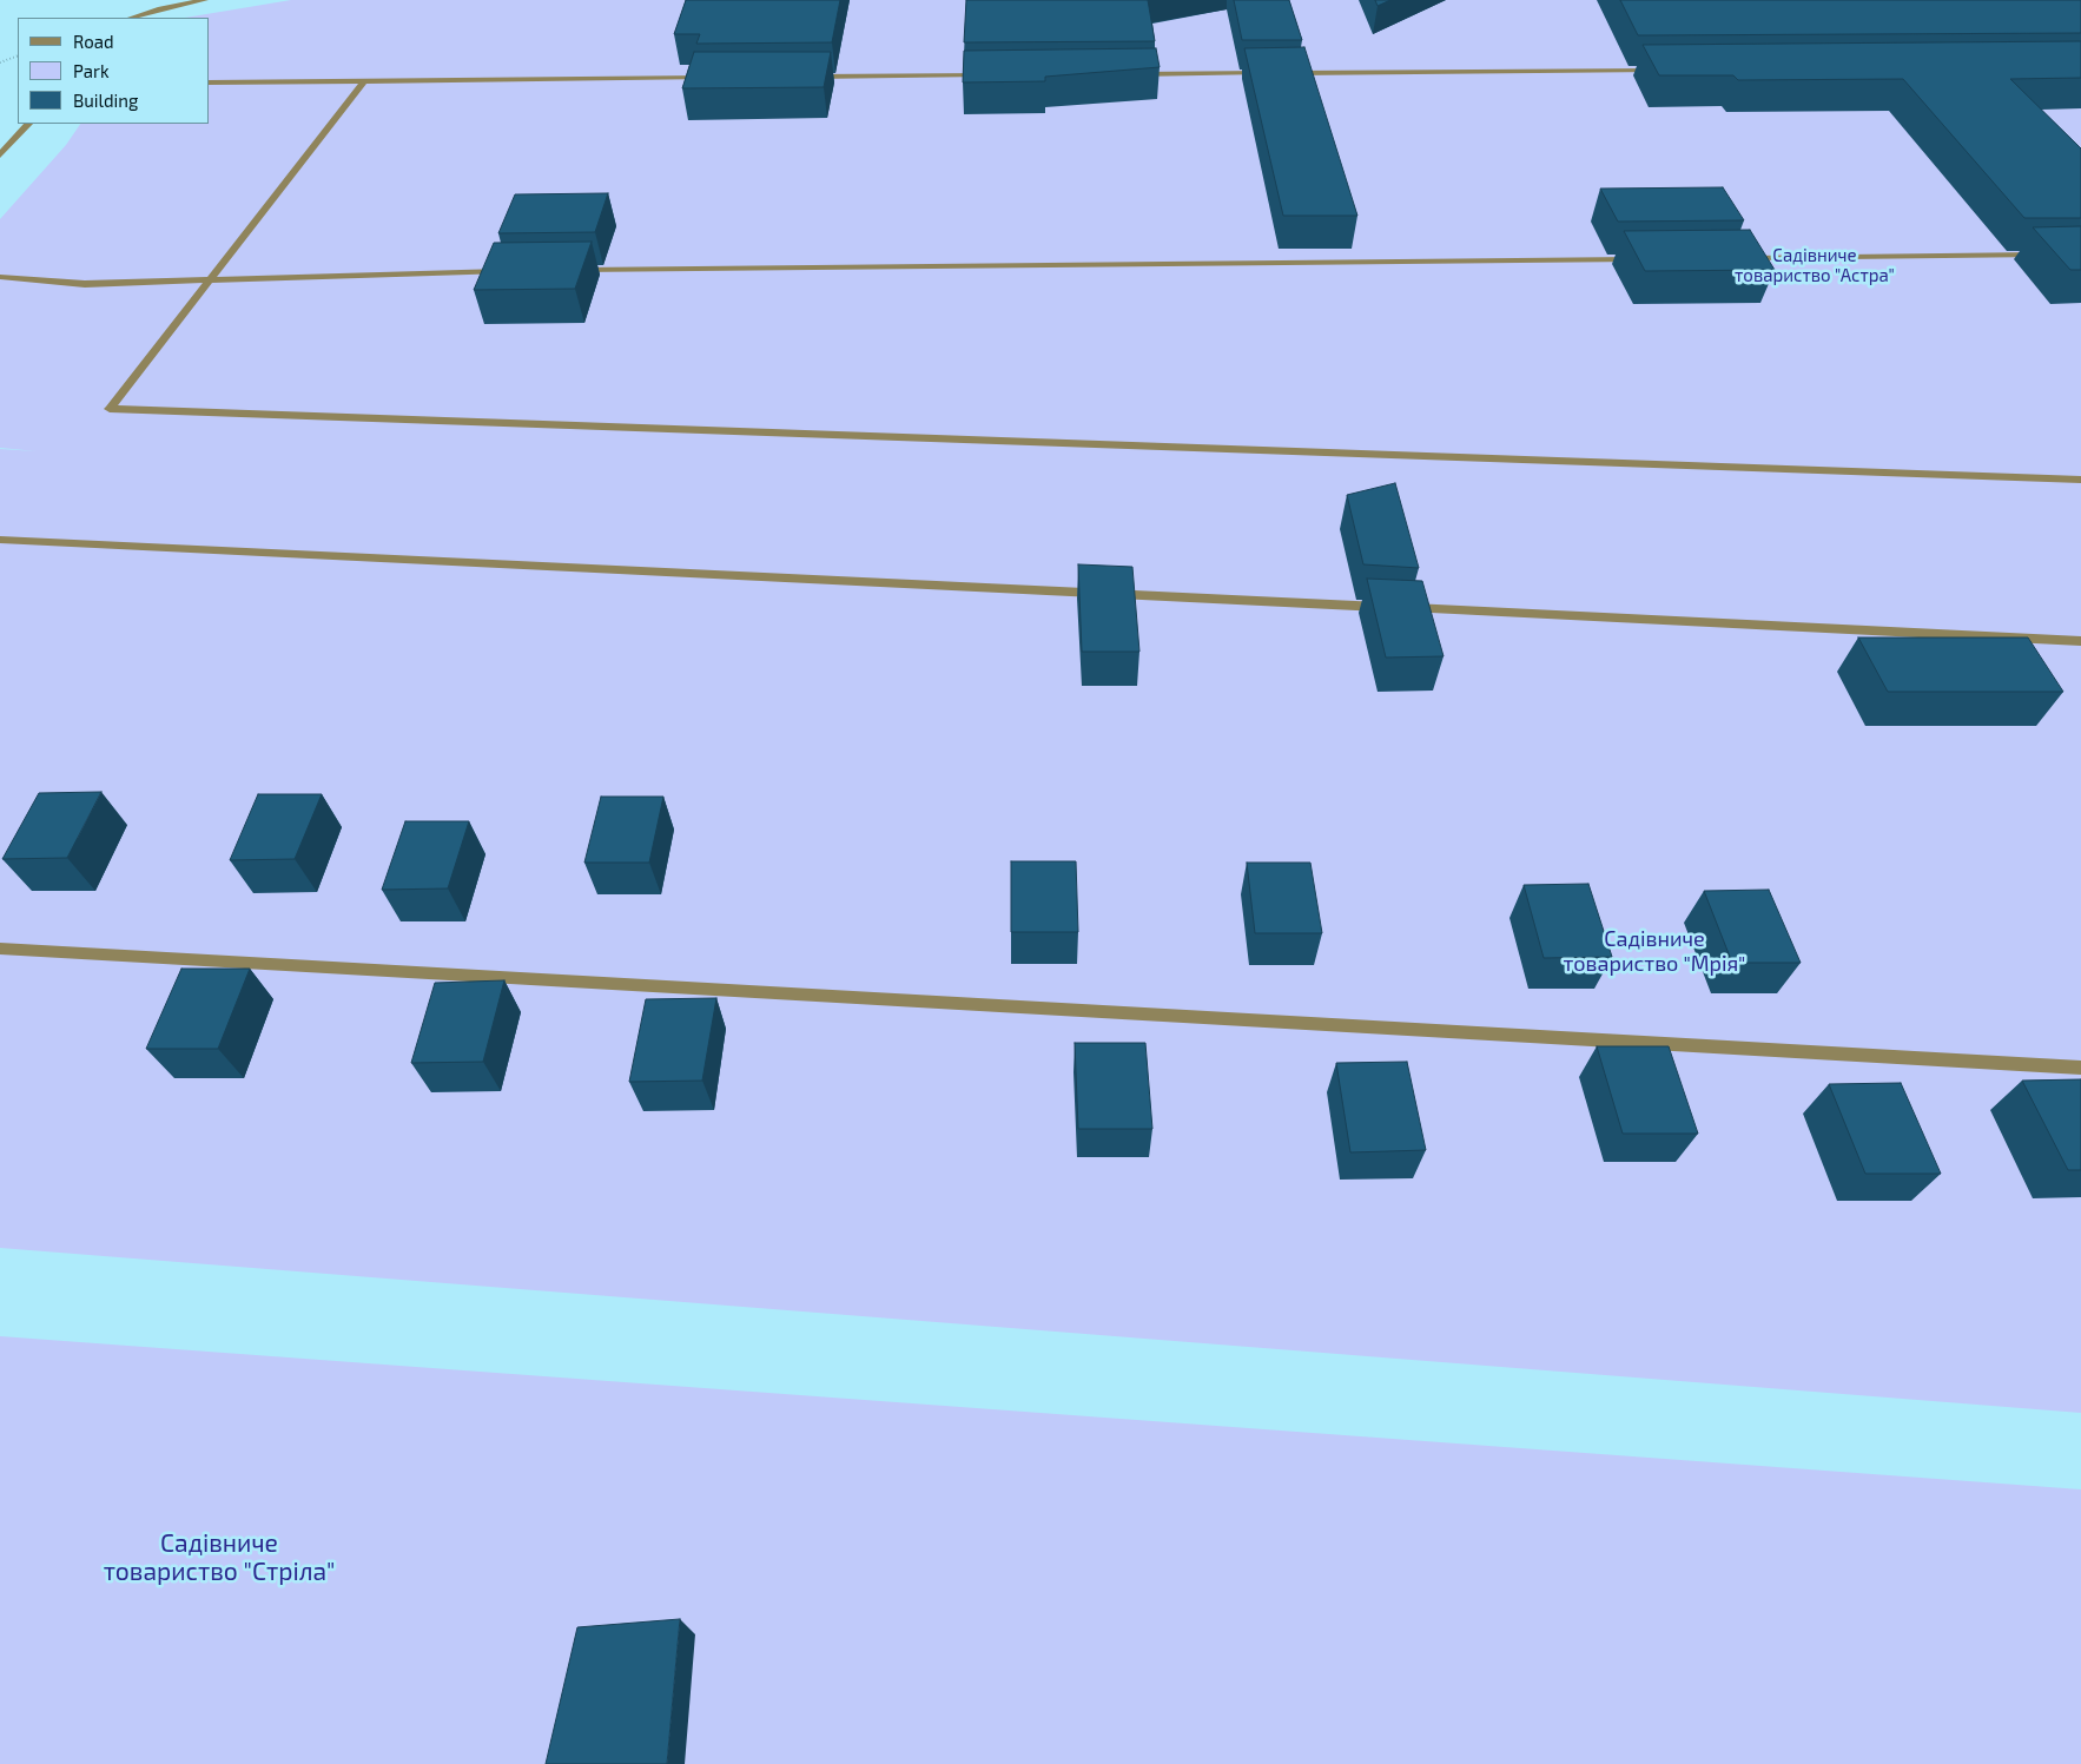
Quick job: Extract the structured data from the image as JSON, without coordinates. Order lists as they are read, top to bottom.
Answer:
{
  "parks": ["Садівниче товариство \"Астра\"", "Садівниче товариство \"Мрія\"", "Садівниче товариство \"Стріла\""],
  "legend": ["Road", "Park", "Building"]
}
